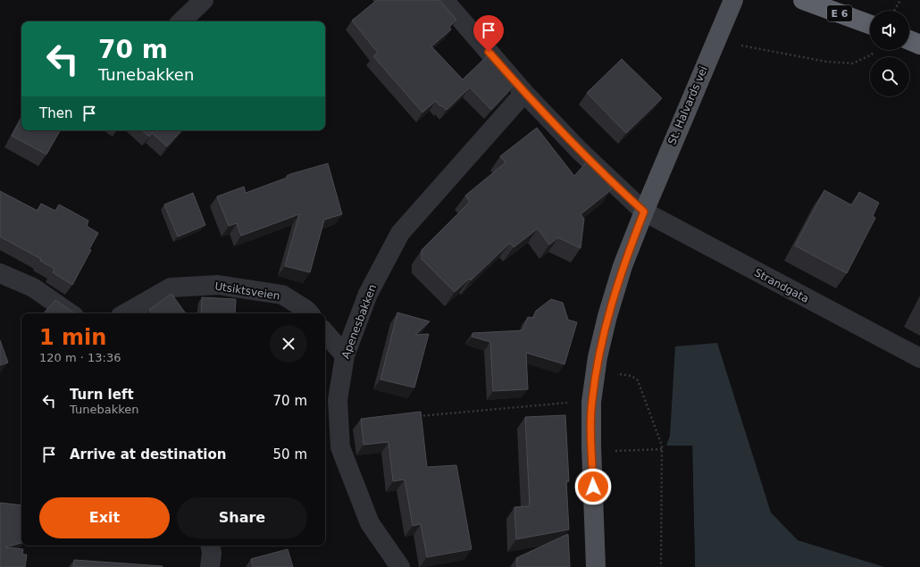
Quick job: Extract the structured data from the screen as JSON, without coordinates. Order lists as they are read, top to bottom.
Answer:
{
  "streets": {
    "highway": ["E 6"],
    "main road": ["St. Halvards vei"],
    "street": ["Strandgata", "Utsiktsveien", "Apenesbakken"]
  },
  "crossings": [
    ["St. Halvards vei", "Strandgata"],
    ["Strandgata", "Apenesbakken"]
  ],
  "page": {
    "turn": ["70 m", "Tunebakken"],
    "then": "Then",
    "heading": ["1 min", "120 m · 13:36"],
    "list": [
      {
        "name": "Turn left",
        "note": "Tunebakken",
        "value": "70 m"
      },
      {
        "name": "Arrive at destination",
        "value": "50 m"
      }
    ],
    "buttons": ["Exit", "Share"]
  }
}
